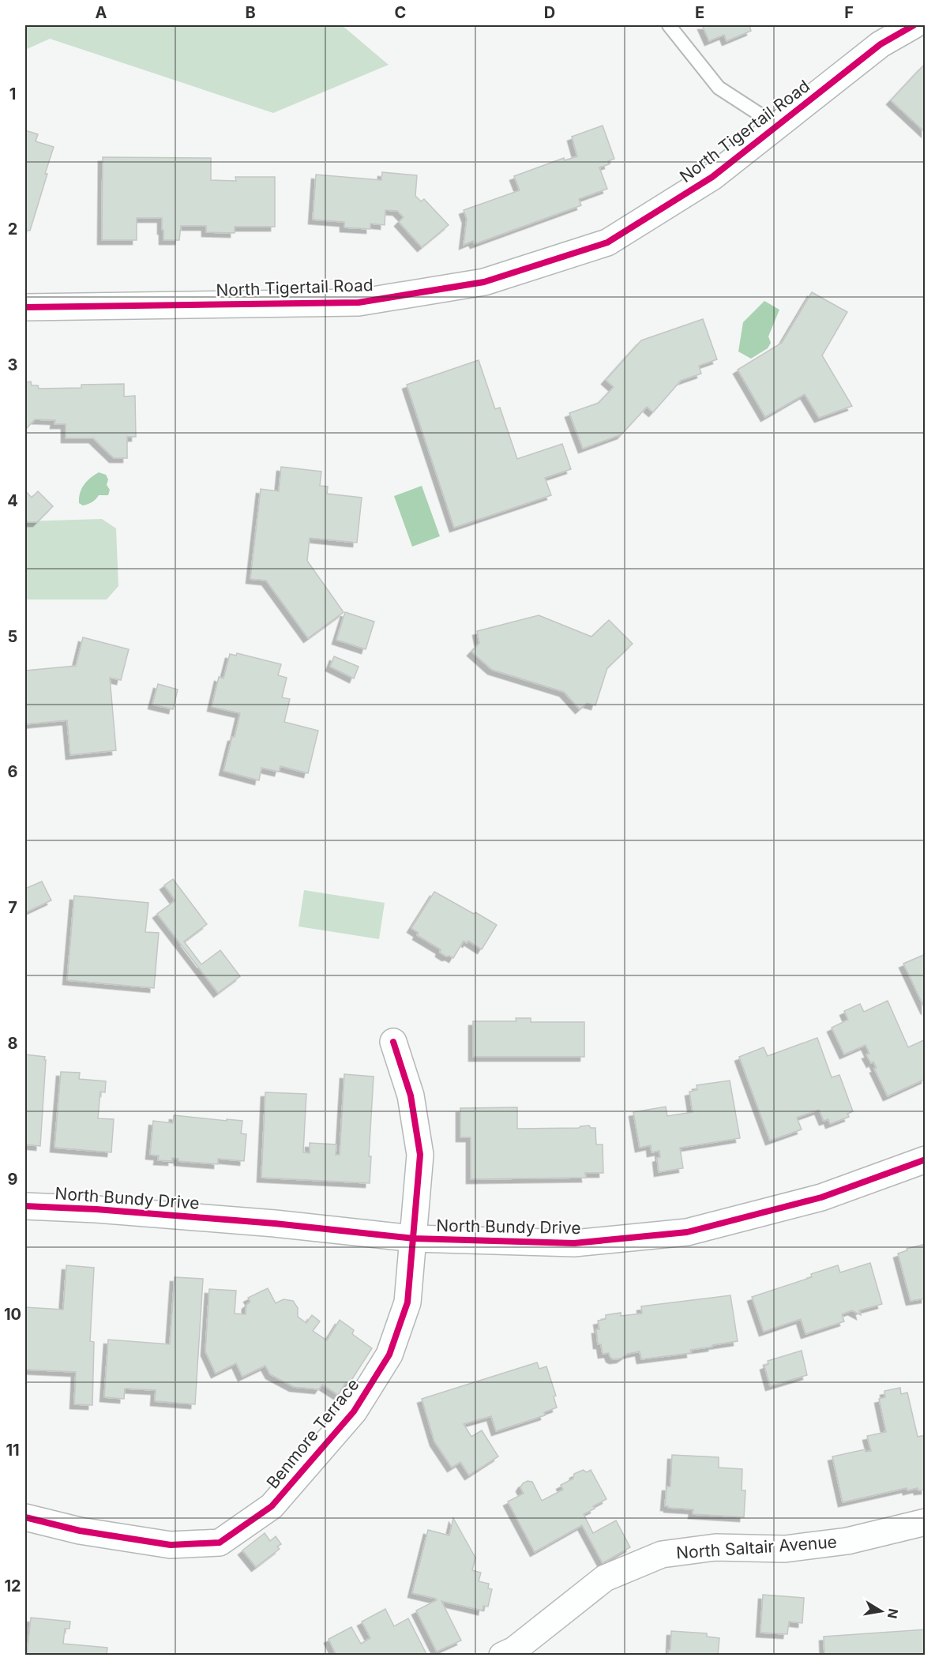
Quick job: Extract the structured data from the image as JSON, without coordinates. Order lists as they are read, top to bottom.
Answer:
{
  "streets": {
    "street": [
      "North Tigertail Road",
      "North Bundy Drive",
      "Benmore Terrace",
      "North Saltair Avenue"
    ]
  },
  "crossings": [
    ["North Bundy Drive", "Benmore Terrace"]
  ],
  "north": "right",
  "grid": {
    "columns": [
      "A",
      "B",
      "C",
      "D",
      "E",
      "F"
    ],
    "rows": [
      "1",
      "2",
      "3",
      "4",
      "5",
      "6",
      "7",
      "8",
      "9",
      "10",
      "11",
      "12"
    ]
  }
}
